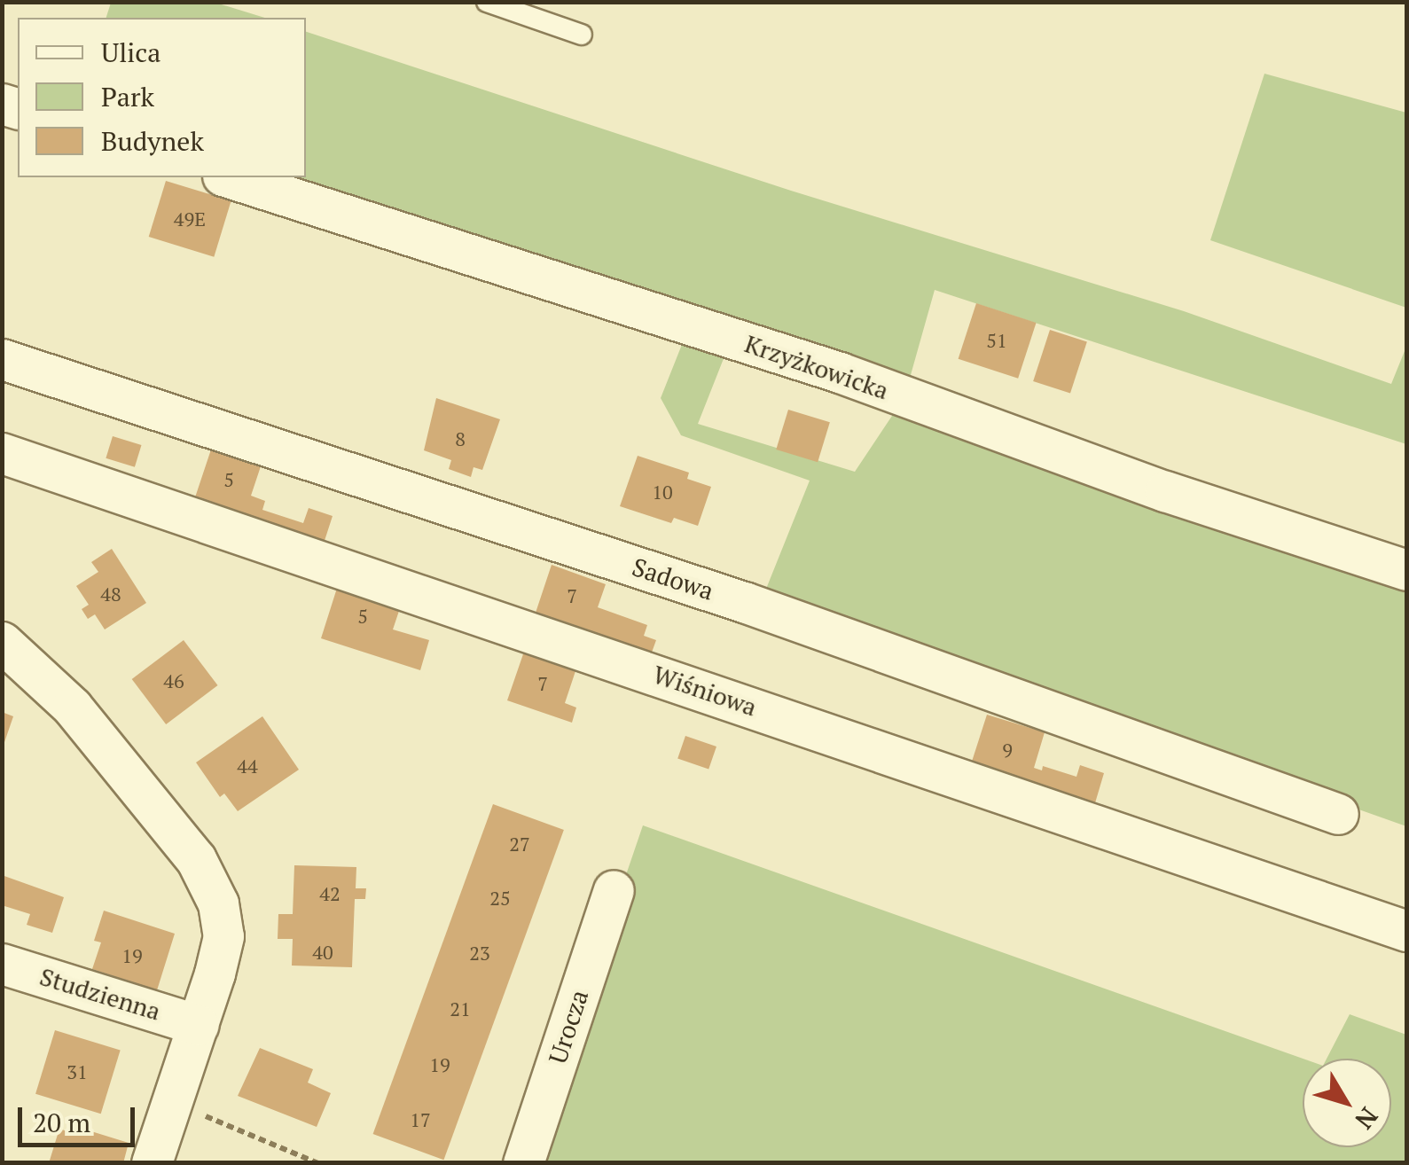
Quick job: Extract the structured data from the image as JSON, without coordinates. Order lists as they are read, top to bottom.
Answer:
{
  "streets": {
    "street": [
      "Krzyżkowicka",
      "Sadowa",
      "Wiśniowa",
      "Studzienna",
      "Urocza"
    ]
  },
  "house_numbers": [
    "49E",
    "51",
    "8",
    "5",
    "10",
    "48",
    "7",
    "5",
    "46",
    "7",
    "9",
    "44",
    "27",
    "42",
    "25",
    "40",
    "23",
    "19",
    "21",
    "19",
    "31",
    "17"
  ],
  "legend": ["Ulica", "Park", "Budynek"],
  "scale_bar": "20 m",
  "north": "bottom right"
}
